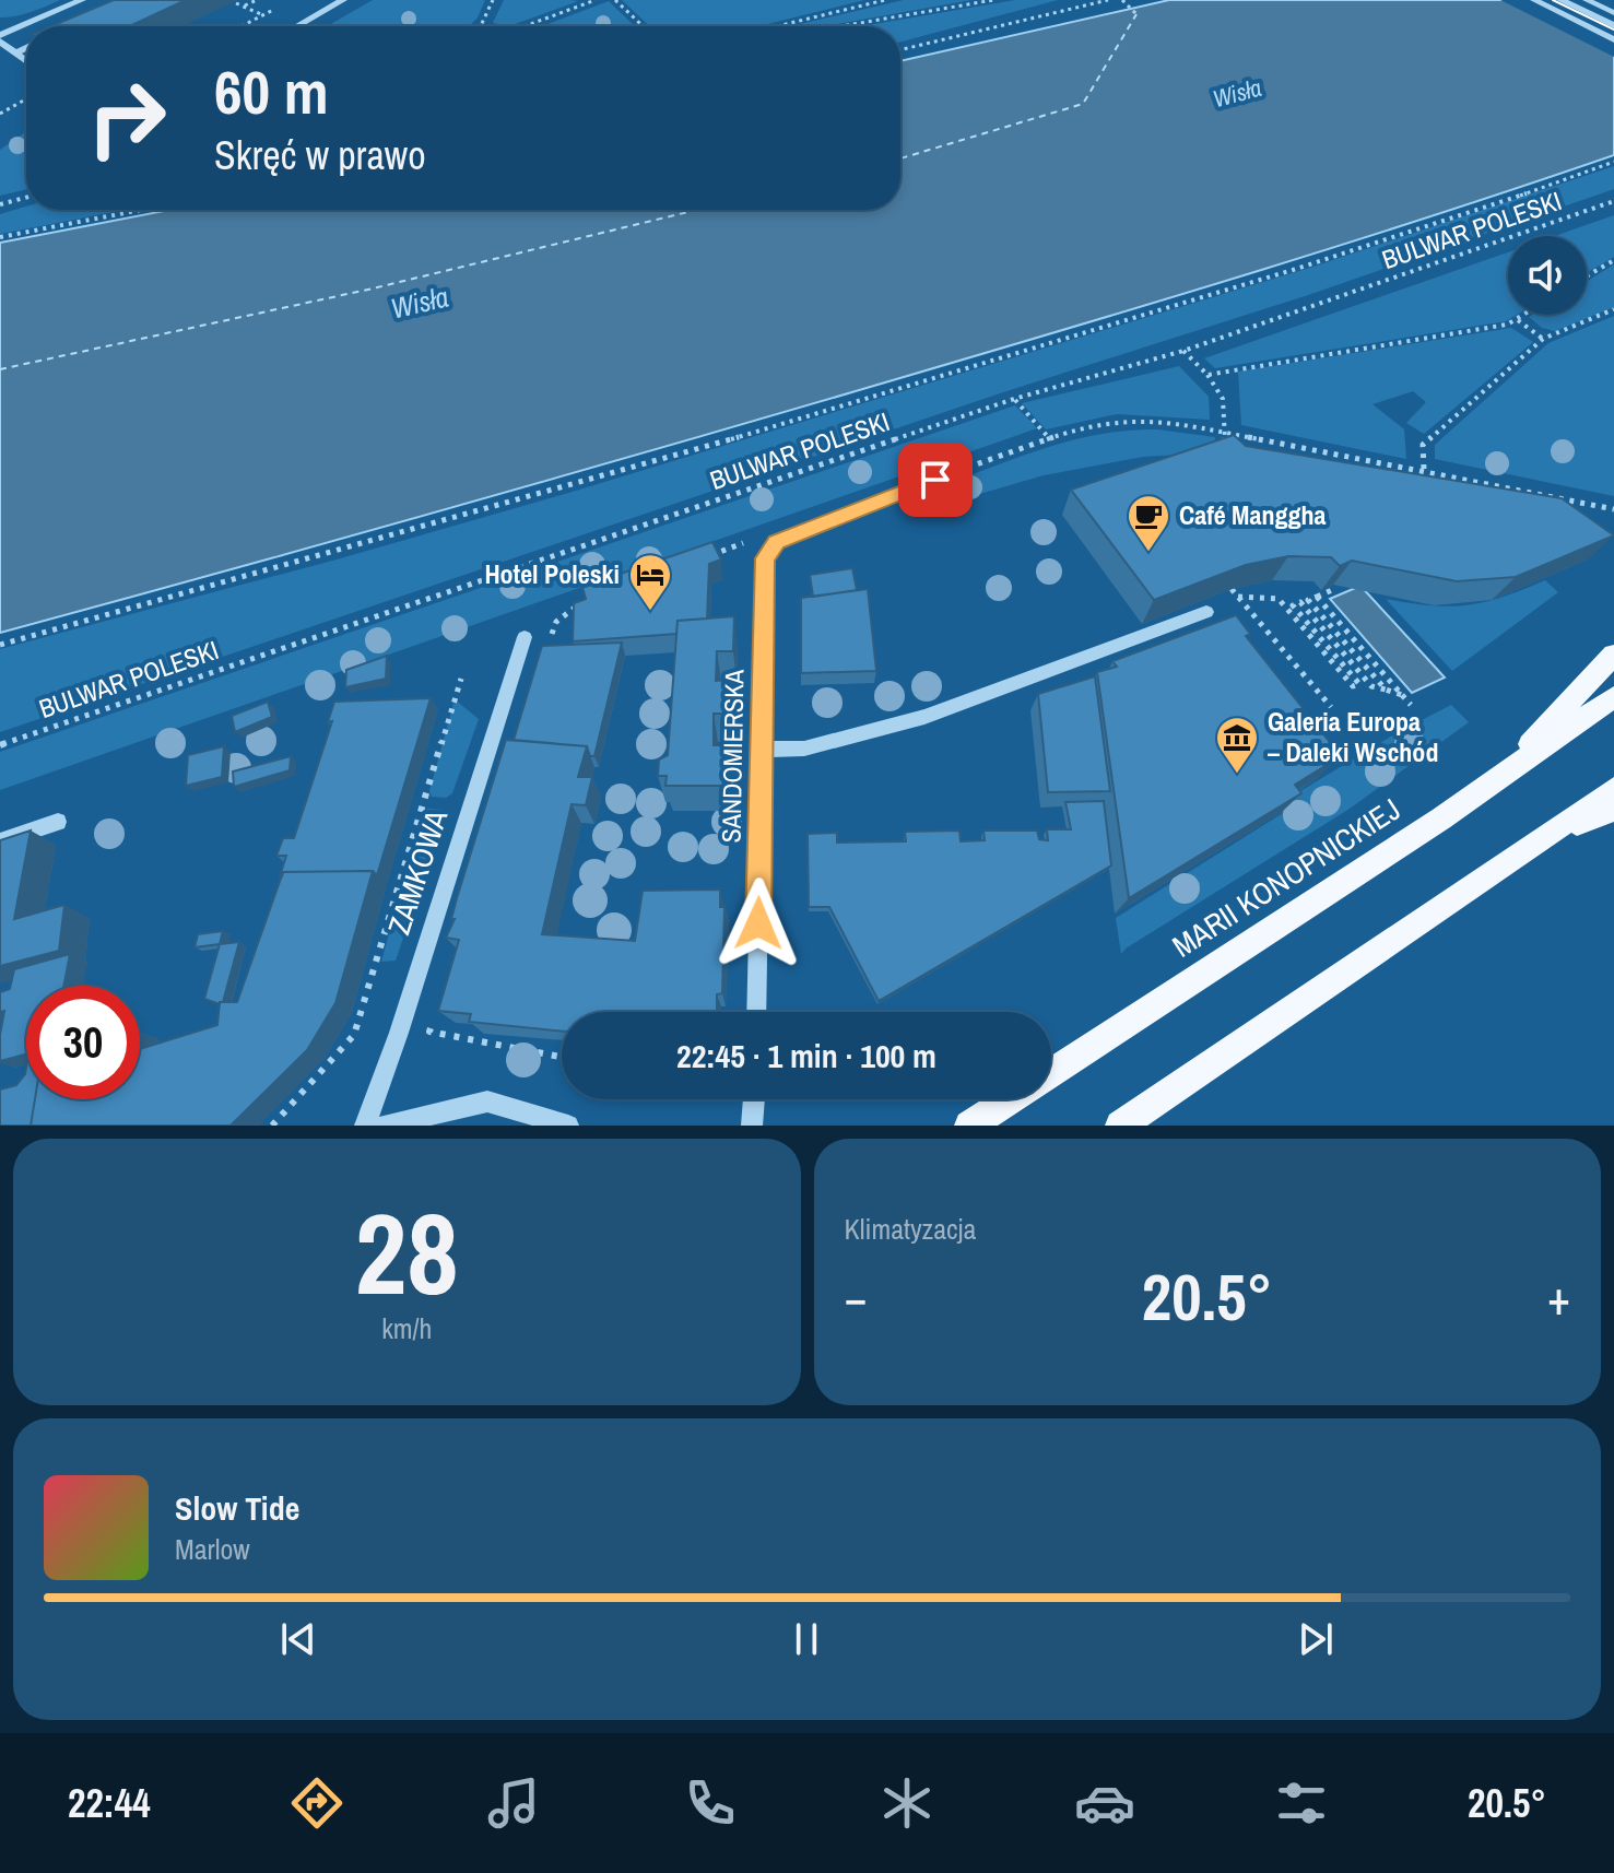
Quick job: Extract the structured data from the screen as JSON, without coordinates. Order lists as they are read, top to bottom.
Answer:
{
  "streets": {
    "main road": ["MARII KONOPNICKIEJ"],
    "street": ["SANDOMIERSKA", "ZAMKOWA"],
    "path": ["BULWAR POLESKI"]
  },
  "water": ["Wisła"],
  "places": {
    "cafe": ["Café Manggha"],
    "hotel": ["Hotel Poleski"],
    "museum": ["Galeria Europa – Daleki Wschód"]
  },
  "page": {
    "turn": ["60 m", "Skręć w prawo"],
    "limit": "30",
    "trip": "22:45 · 1 min · 100 m",
    "tile": [
      ["28", "km/h"],
      "Klimatyzacja"
    ],
    "heat": ["−", "20.5°", "+"],
    "song": ["Slow Tide", "Marlow"],
    "tabs": ["22:44", "20.5°"]
  }
}
